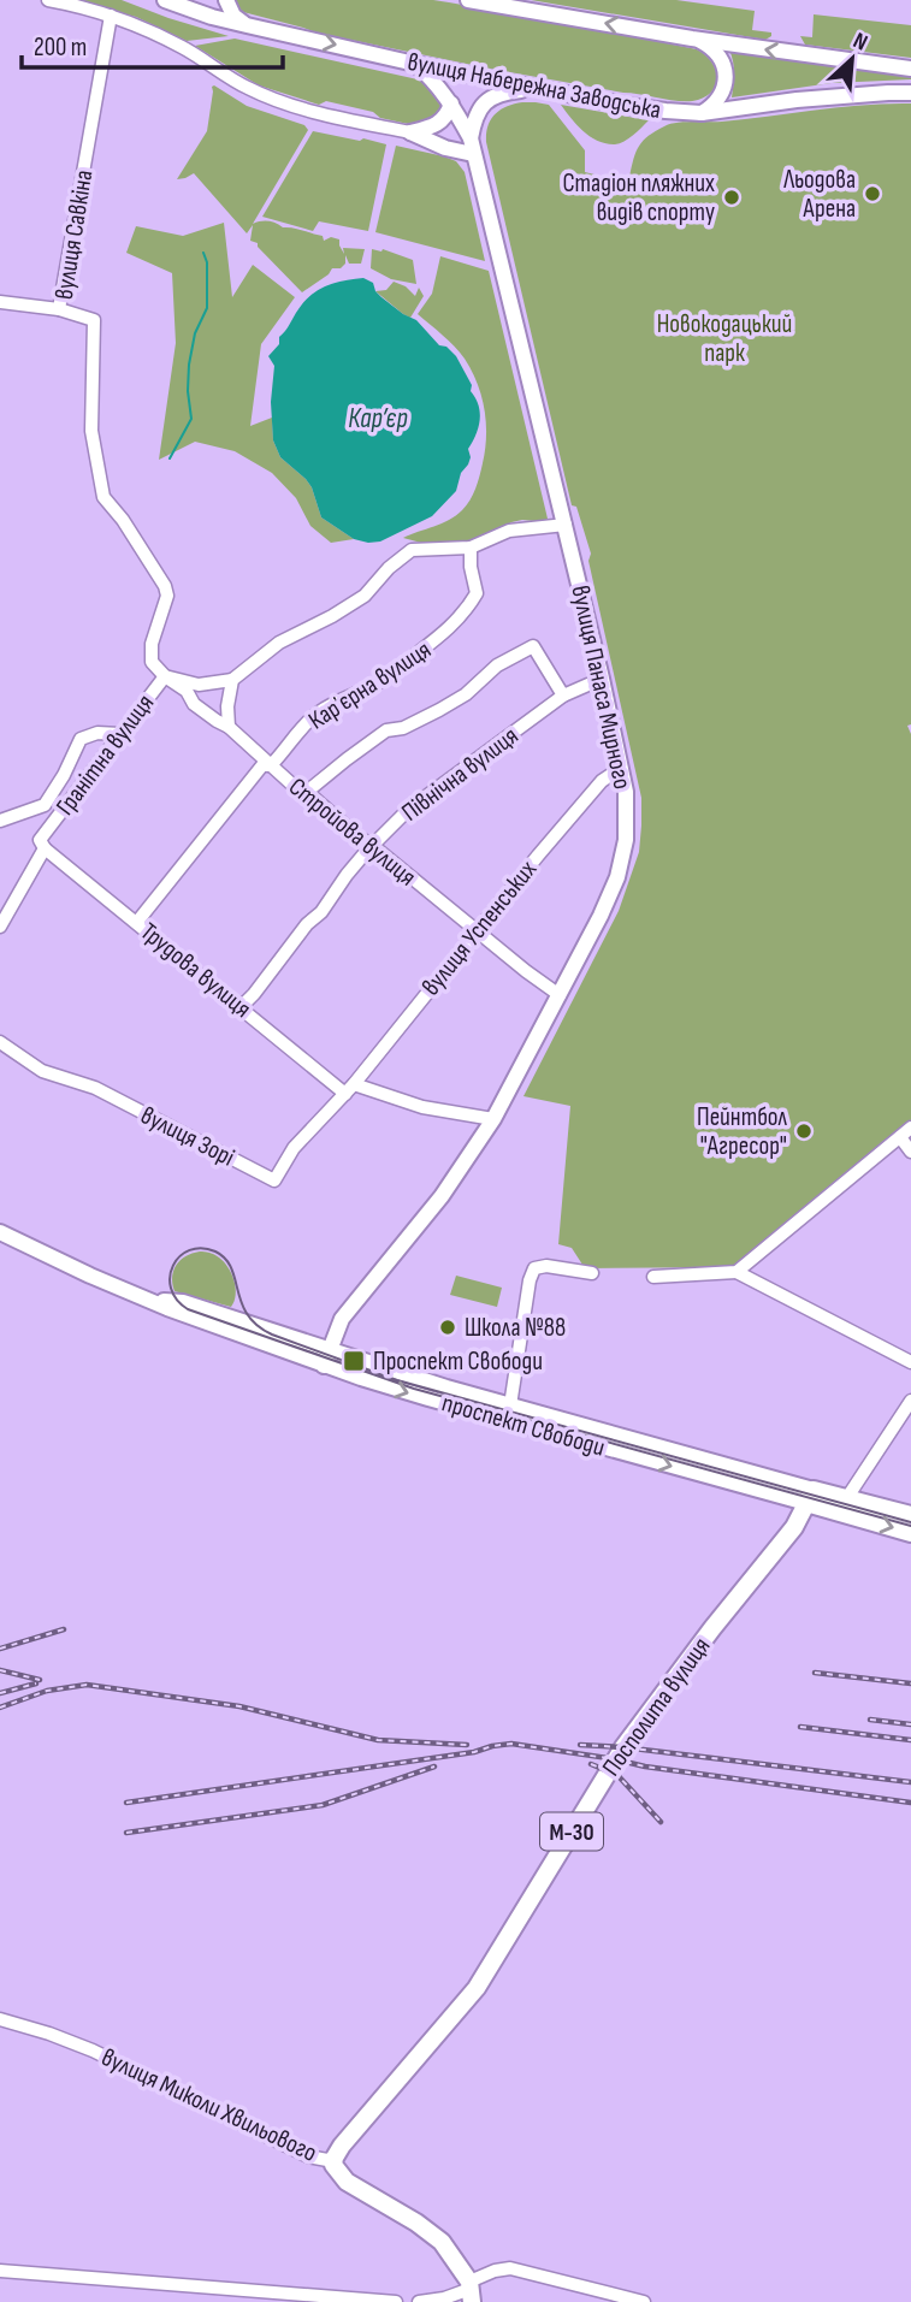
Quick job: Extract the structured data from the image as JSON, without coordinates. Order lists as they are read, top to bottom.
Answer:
{
  "streets": {
    "highway": [
      "проспект Свободи",
      "Посполита вулиця",
      "М-30",
      "вулиця Миколи Хвильового"
    ],
    "main road": ["вулиця Набережна Заводська", "вулиця Панаса Мирного"],
    "street": [
      "вулиця Савкіна",
      "Карʼєрна вулиця",
      "Гранітна вулиця",
      "Північна вулиця",
      "Стройова вулиця",
      "вулиця Успенських",
      "Трудова вулиця",
      "вулиця Зорі"
    ]
  },
  "crossings": [
    ["вулиця Набережна Заводська", "вулиця Панаса Мирного"],
    ["вулиця Савкіна", "Стройова вулиця"],
    ["Карʼєрна вулиця", "Стройова вулиця"],
    ["Карʼєрна вулиця", "Трудова вулиця"],
    ["вулиця Панаса Мирного", "Північна вулиця"],
    ["вулиця Панаса Мирного", "Стройова вулиця"],
    ["вулиця Панаса Мирного", "вулиця Успенських"],
    ["вулиця Панаса Мирного", "Трудова вулиця"],
    ["вулиця Панаса Мирного", "проспект Свободи"],
    ["Гранітна вулиця", "Стройова вулиця"],
    ["Гранітна вулиця", "Трудова вулиця"],
    ["Північна вулиця", "Стройова вулиця"],
    ["Північна вулиця", "Трудова вулиця"],
    ["Стройова вулиця", "вулиця Успенських"],
    ["вулиця Успенських", "Трудова вулиця"],
    ["вулиця Успенських", "вулиця Зорі"],
    ["Трудова вулиця", "вулиця Зорі"],
    ["проспект Свободи", "Посполита вулиця"],
    ["Посполита вулиця", "вулиця Миколи Хвильового"]
  ],
  "water": ["Кар’єр"],
  "parks": ["Новокодацький парк"],
  "places": {
    "other": [
      "Льодова Арена",
      "Стадіон пляжних видів спорту",
      "Пейнтбол \"Агресор\"",
      "Школа №88"
    ],
    "transit": ["Проспект Свободи"]
  },
  "scale_bar": "200 m",
  "north": "top right"
}
